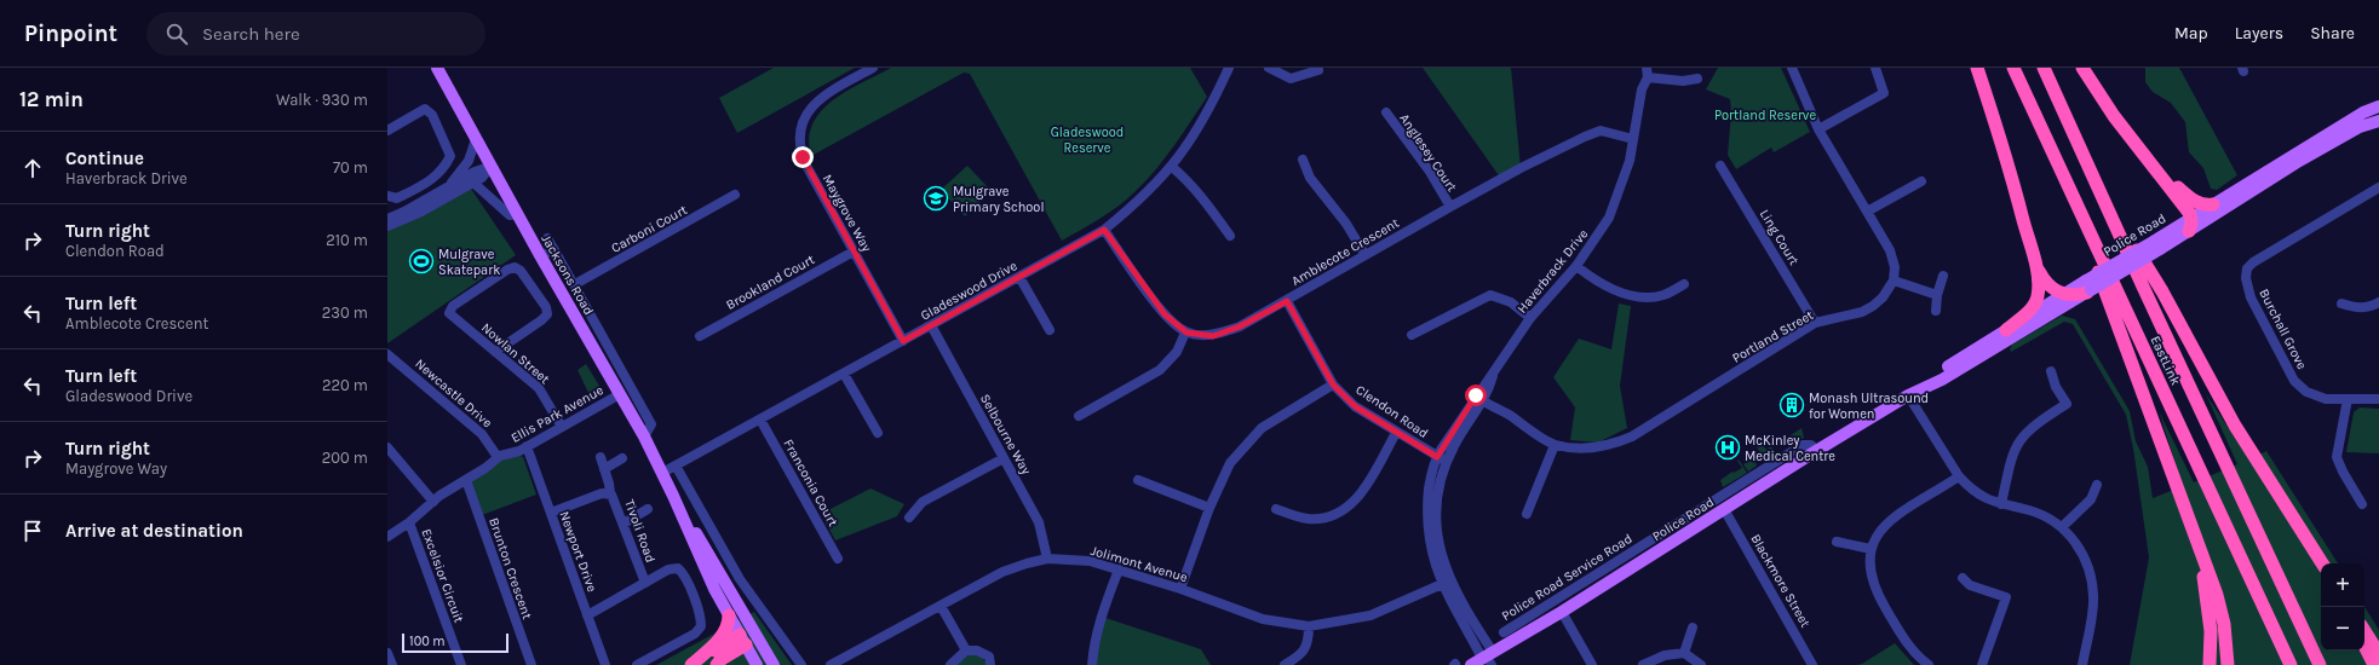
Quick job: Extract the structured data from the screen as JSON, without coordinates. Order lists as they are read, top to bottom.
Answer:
{
  "streets": {
    "highway": ["EastLink"],
    "main road": ["Police Road", "Jacksons Road"],
    "street": [
      "Anglesey Court",
      "Maygrove Way",
      "Carboni Court",
      "Ling Court",
      "Amblecote Crescent",
      "Haverbrack Drive",
      "Brookland Court",
      "Gladeswood Drive",
      "Burchall Grove",
      "Portland Street",
      "Nowlan Street",
      "Newcastle Drive",
      "Clendon Road",
      "Ellis Park Avenue",
      "Selbourne Way",
      "Franconia Court",
      "Tivoli Road",
      "Newport Drive",
      "Jolimont Avenue",
      "Brunton Crescent",
      "Excelsior Circuit",
      "Police Road Service Road",
      "Blackmore Street"
    ]
  },
  "crossings": [
    ["Anglesey Court", "Amblecote Crescent"],
    ["Maygrove Way", "Brookland Court"],
    ["Maygrove Way", "Gladeswood Drive"],
    ["Police Road", "Haverbrack Drive"],
    ["Police Road", "Police Road Service Road"],
    ["Police Road", "Blackmore Street"],
    ["Ling Court", "Portland Street"],
    ["Amblecote Crescent", "Haverbrack Drive"],
    ["Amblecote Crescent", "Clendon Road"],
    ["Haverbrack Drive", "Portland Street"],
    ["Haverbrack Drive", "Clendon Road"],
    ["Haverbrack Drive", "Jolimont Avenue"],
    ["Jacksons Road", "Gladeswood Drive"],
    ["Jacksons Road", "Ellis Park Avenue"],
    ["Gladeswood Drive", "Selbourne Way"],
    ["Gladeswood Drive", "Franconia Court"],
    ["Nowlan Street", "Ellis Park Avenue"],
    ["Newcastle Drive", "Ellis Park Avenue"],
    ["Ellis Park Avenue", "Newport Drive"],
    ["Ellis Park Avenue", "Brunton Crescent"],
    ["Ellis Park Avenue", "Excelsior Circuit"],
    ["Selbourne Way", "Jolimont Avenue"],
    ["Tivoli Road", "Newport Drive"]
  ],
  "parks": ["Portland Reserve", "Gladeswood Reserve"],
  "places": {
    "school or university": ["Mulgrave Primary School"],
    "sports": ["Mulgrave Skatepark"],
    "building": ["Monash Ultrasound for Women"],
    "hospital": ["McKinley Medical Centre"]
  },
  "scale_bar": "100 m",
  "page": {
    "header": "Pinpoint",
    "search": "Search here",
    "nav": ["Map", "Layers", "Share"],
    "heading": ["12 min", "Walk · 930 m"],
    "list": [
      ["Continue", "Haverbrack Drive", "70 m"],
      ["Turn right", "Clendon Road", "210 m"],
      ["Turn left", "Amblecote Crescent", "230 m"],
      ["Turn left", "Gladeswood Drive", "220 m"],
      ["Turn right", "Maygrove Way", "200 m"],
      "Arrive at destination"
    ],
    "map_buttons": ["+", "−"],
    "scale": "100 m"
  }
}
